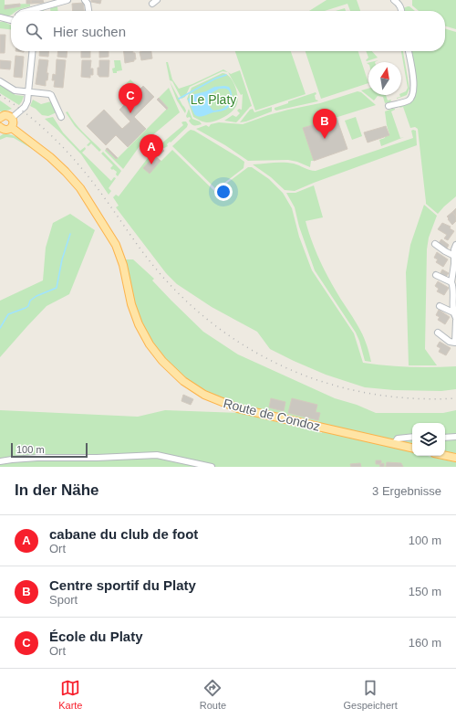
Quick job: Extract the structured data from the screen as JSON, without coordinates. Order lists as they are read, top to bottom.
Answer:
{
  "streets": {
    "main road": ["Route de Condoz"]
  },
  "parks": ["Le Platy"],
  "scale_bar": "100 m",
  "north": "top",
  "page": {
    "search": "Hier suchen",
    "pins": ["C", "B", "A"],
    "scale": "100 m",
    "heading": ["In der Nähe", "3 Ergebnisse"],
    "list": [
      {
        "mark": "A",
        "name": "cabane du club de foot",
        "note": "Ort",
        "value": "100 m"
      },
      {
        "mark": "B",
        "name": "Centre sportif du Platy",
        "note": "Sport",
        "value": "150 m"
      },
      {
        "mark": "C",
        "name": "École du Platy",
        "note": "Ort",
        "value": "160 m"
      }
    ],
    "nav": ["Karte", "Route", "Gespeichert"]
  }
}
